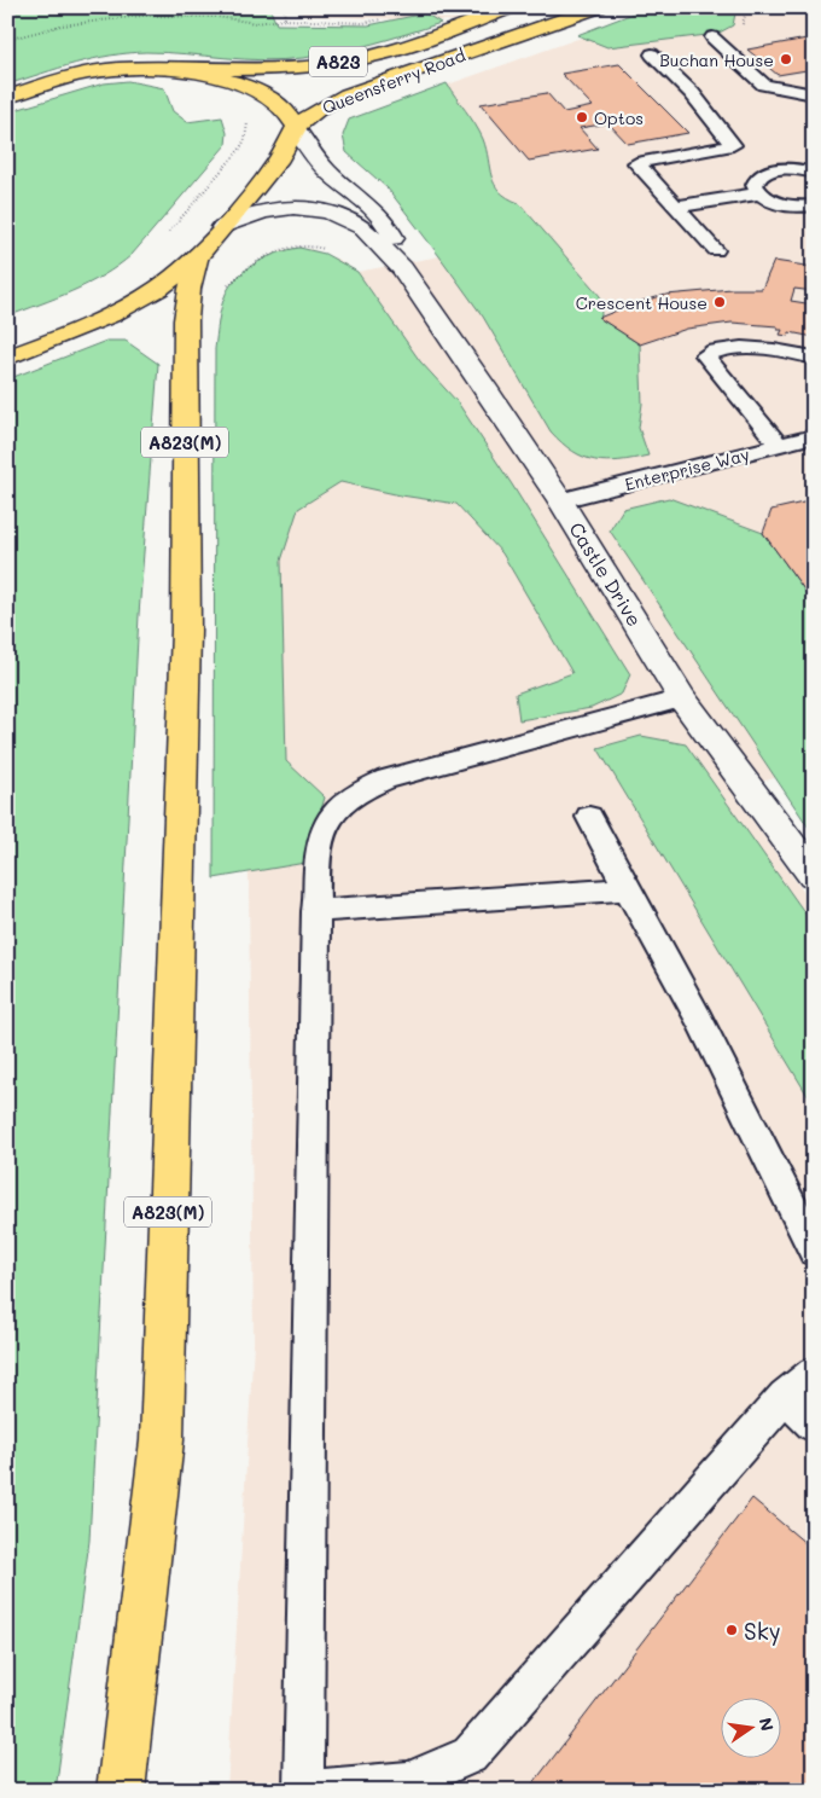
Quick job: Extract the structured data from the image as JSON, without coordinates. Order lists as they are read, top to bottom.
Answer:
{
  "streets": {
    "main road": ["A823", "Queensferry Road", "A823(M)"],
    "street": ["Castle Drive"],
    "lane": ["Enterprise Way"]
  },
  "crossings": [
    ["A823", "Queensferry Road"],
    ["A823", "A823(M)"],
    ["A823", "Castle Drive"],
    ["Queensferry Road", "Castle Drive"],
    ["Enterprise Way", "Castle Drive"]
  ],
  "places": [
    "Buchan House",
    "Optos",
    "Crescent House",
    "Sky"
  ],
  "north": "right"
}
